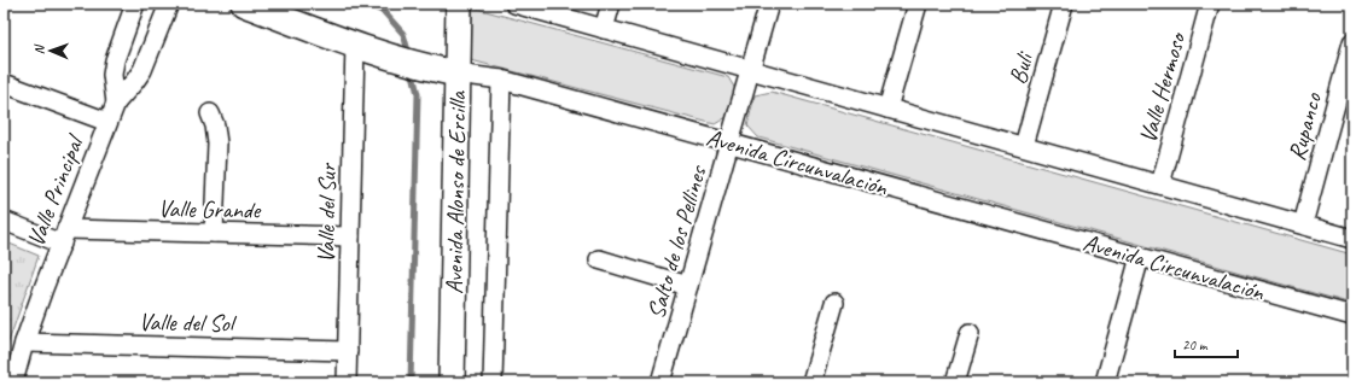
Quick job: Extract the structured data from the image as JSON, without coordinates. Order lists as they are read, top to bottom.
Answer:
{
  "streets": {
    "main road": ["Avenida Circunvalación", "Avenida Alonso de Ercilla"],
    "street": [
      "Buli",
      "Valle Hermoso",
      "Rupanco",
      "Valle Principal",
      "Valle Grande",
      "Valle del Sur",
      "Salto de los Pellines",
      "Valle del Sol"
    ]
  },
  "crossings": [
    ["Avenida Circunvalación", "Avenida Alonso de Ercilla"],
    ["Avenida Circunvalación", "Valle del Sur"],
    ["Avenida Circunvalación", "Salto de los Pellines"],
    ["Valle Principal", "Valle Grande"],
    ["Valle Principal", "Valle del Sol"],
    ["Valle Grande", "Valle del Sur"],
    ["Valle del Sur", "Valle del Sol"]
  ],
  "scale_bar": "20 m",
  "north": "left"
}
